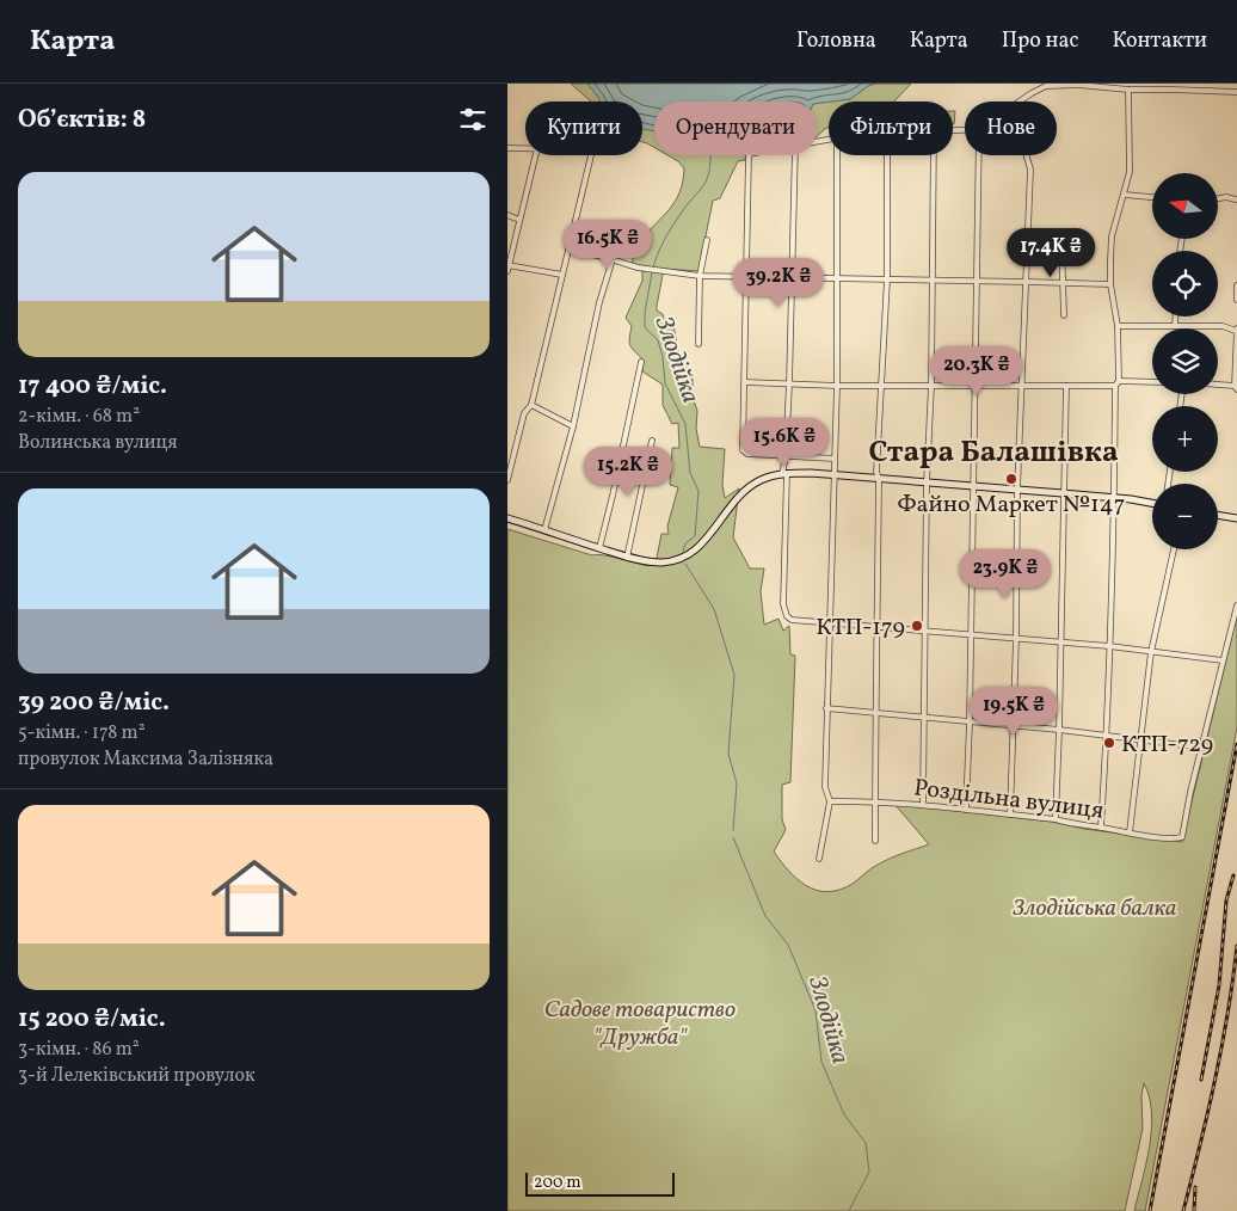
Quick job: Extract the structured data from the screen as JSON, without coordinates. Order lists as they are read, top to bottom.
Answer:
{
  "streets": {
    "street": ["Роздільна вулиця"]
  },
  "districts": ["Стара Балашівка"],
  "water": ["Злодійка"],
  "parks": ["Злодійська балка", "Садове товариство \"Дружба\""],
  "places": ["Файно Маркет №147", "КТП-179", "КТП-729"],
  "scale_bar": "200 m",
  "north": "left",
  "page": {
    "header": "Карта",
    "nav": [
      "Головна",
      "Карта",
      "Про нас",
      "Контакти"
    ],
    "heading": "Об’єктів: 8",
    "chip": [
      "Купити",
      "Орендувати",
      "Фільтри",
      "Нове"
    ],
    "list": [
      {
        "name": "17 400 ₴/міс.",
        "note": "2-кімн. · 68 m² · Волинська вулиця"
      },
      {
        "name": "39 200 ₴/міс.",
        "note": "5-кімн. · 178 m² · провулок Максима Залізняка"
      },
      {
        "name": "15 200 ₴/міс.",
        "note": "3-кімн. · 86 m² · 3-й Лелеківський провулок"
      }
    ],
    "map_buttons": ["+", "−"],
    "price": [
      "16.5K ₴",
      "17.4K ₴",
      "39.2K ₴",
      "20.3K ₴",
      "15.6K ₴",
      "15.2K ₴",
      "23.9K ₴",
      "19.5K ₴"
    ],
    "scale": "200 m"
  }
}
